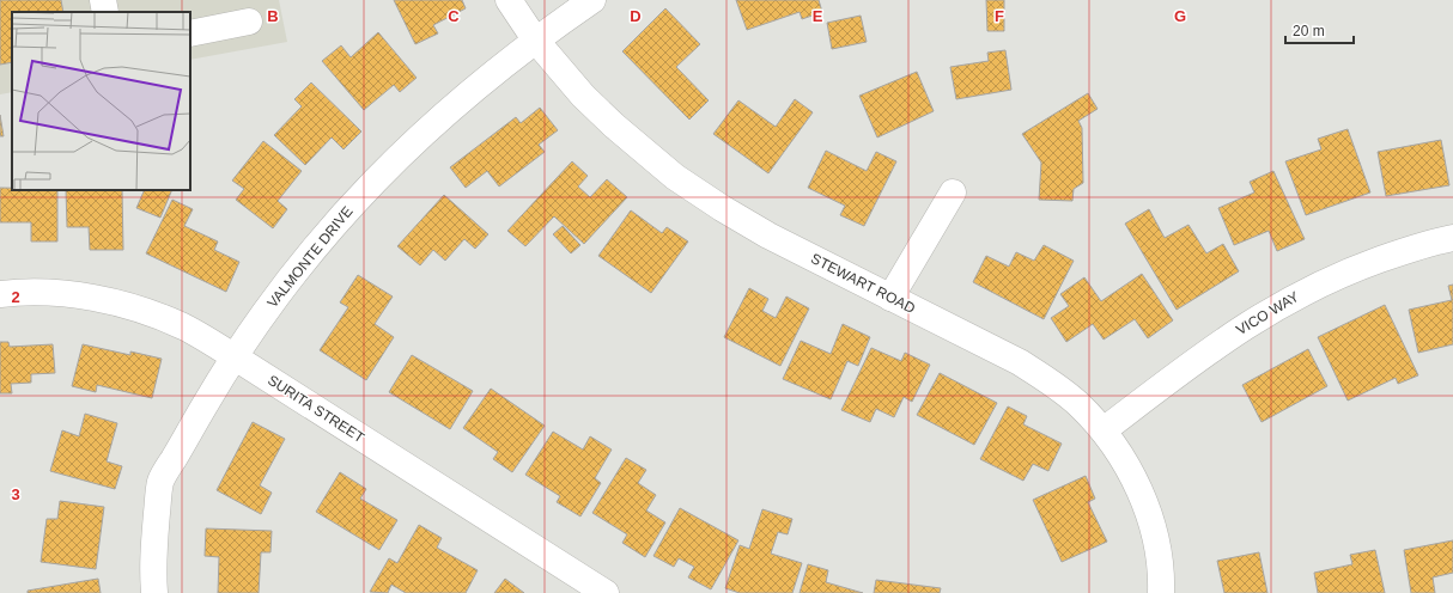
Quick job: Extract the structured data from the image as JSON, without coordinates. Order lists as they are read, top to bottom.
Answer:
{
  "streets": {
    "street": [
      "VALMONTE DRIVE",
      "STEWART ROAD",
      "VICO WAY",
      "SURITA STREET"
    ]
  },
  "crossings": [
    ["VALMONTE DRIVE", "STEWART ROAD"],
    ["VALMONTE DRIVE", "SURITA STREET"],
    ["STEWART ROAD", "VICO WAY"]
  ],
  "scale_bar": "20 m",
  "grid": {
    "columns": [
      "B",
      "C",
      "D",
      "E",
      "F",
      "G"
    ],
    "rows": ["2", "3"]
  }
}
